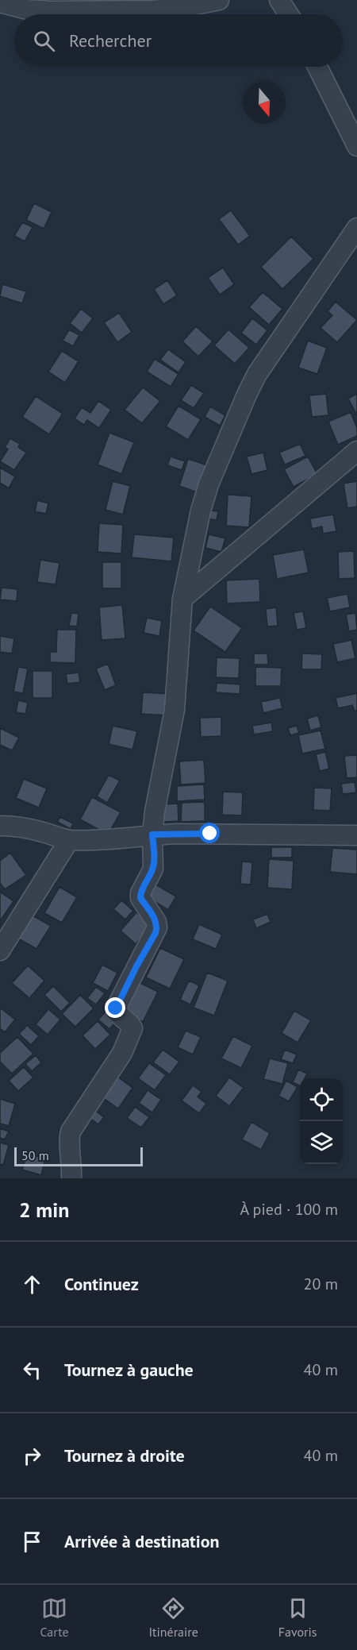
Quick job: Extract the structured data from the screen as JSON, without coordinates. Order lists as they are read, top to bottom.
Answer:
{
  "scale_bar": "50 m",
  "north": "bottom",
  "page": {
    "search": "Rechercher",
    "scale": "50 m",
    "heading": ["2 min", "À pied · 100 m"],
    "list": [
      ["Continuez", "20 m"],
      ["Tournez à gauche", "40 m"],
      ["Tournez à droite", "40 m"],
      "Arrivée à destination"
    ],
    "nav": ["Carte", "Itinéraire", "Favoris"]
  }
}
